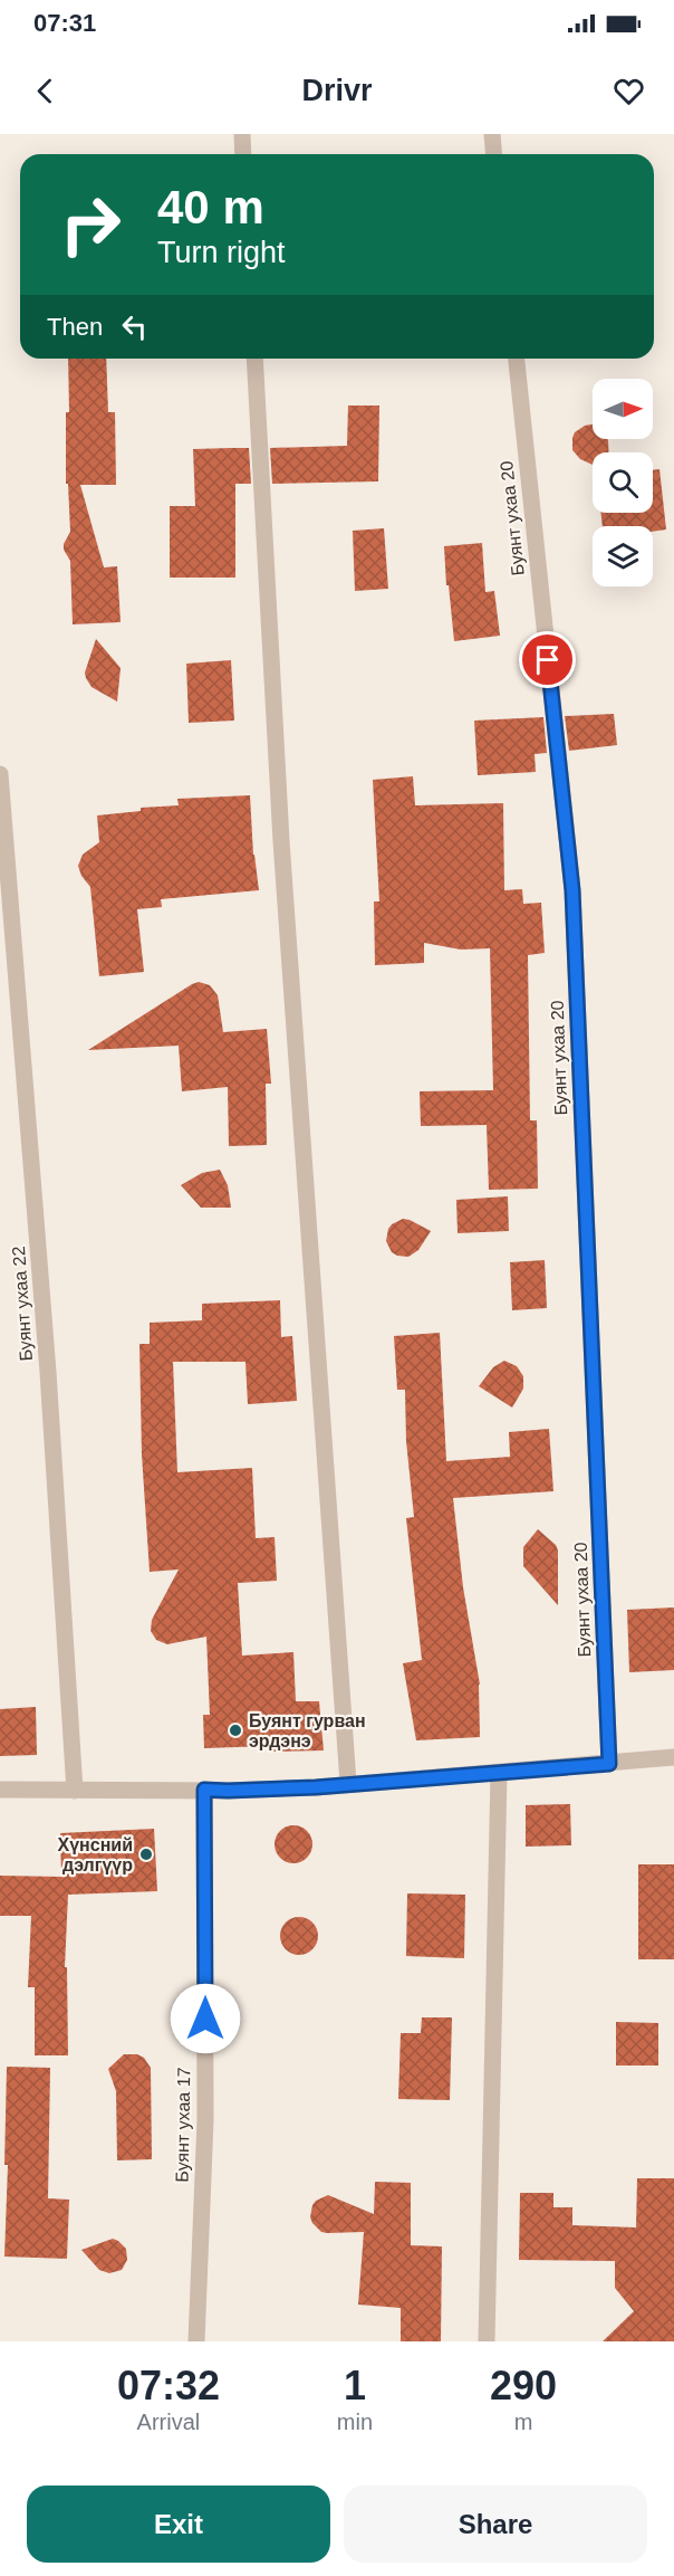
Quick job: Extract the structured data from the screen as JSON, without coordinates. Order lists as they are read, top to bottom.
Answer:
{
  "streets": {
    "street": ["Буянт ухаа 20", "Буянт ухаа 22", "Буянт ухаа 17"]
  },
  "places": ["Буянт гурван эрдэнэ", "Хүнсний дэлгүүр"],
  "north": "right",
  "page": {
    "status": "07:31",
    "header": "Drivr",
    "turn": ["40 m", "Turn right"],
    "then": "Then",
    "eta": [
      "07:32",
      "Arrival",
      "1",
      "min",
      "290",
      "m"
    ],
    "buttons": ["Exit", "Share"]
  }
}
